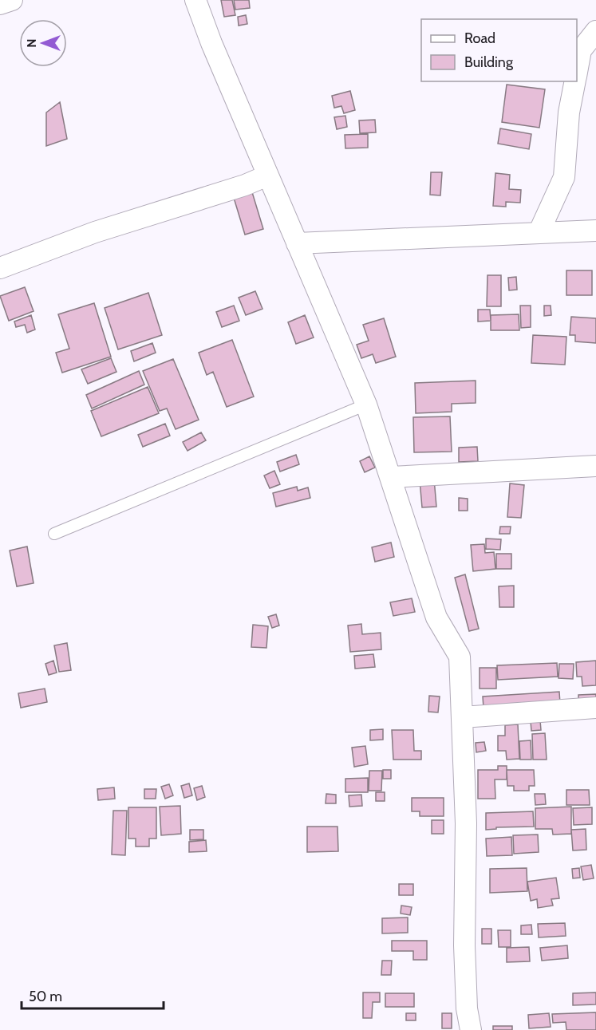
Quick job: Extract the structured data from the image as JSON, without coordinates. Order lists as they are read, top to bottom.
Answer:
{
  "legend": ["Road", "Building"],
  "scale_bar": "50 m",
  "north": "left"
}
